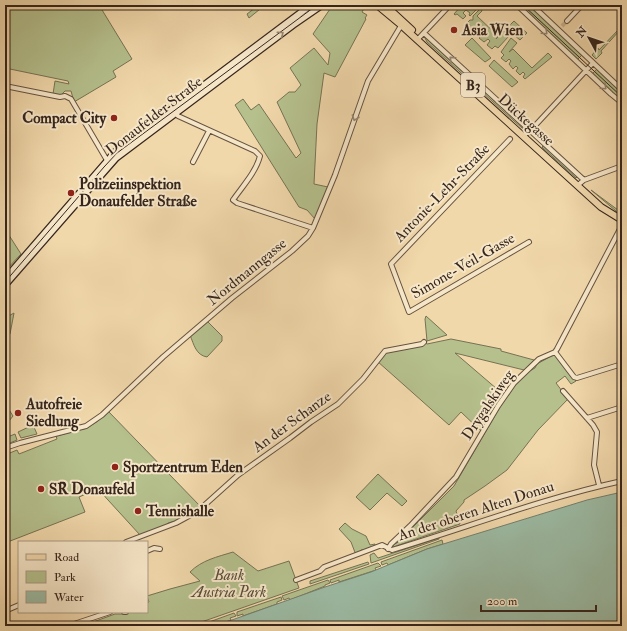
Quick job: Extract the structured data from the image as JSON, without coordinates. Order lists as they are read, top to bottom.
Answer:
{
  "streets": {
    "main road": ["B3", "Donaufelder Straße", "Dückegasse"],
    "street": [
      "Antonie-Lehr-Straße",
      "Simone-Veil-Gasse",
      "Nordmanngasse",
      "Drygalskiweg",
      "An der Schanze",
      "An der oberen Alten Donau"
    ]
  },
  "crossings": [
    ["Dückegasse", "Nordmanngasse"],
    ["Antonie-Lehr-Straße", "Simone-Veil-Gasse"],
    ["Drygalskiweg", "An der oberen Alten Donau"]
  ],
  "one_way": ["Nordmanngasse"],
  "parks": ["Bank Austria Park"],
  "places": [
    "Asia Wien",
    "Compact City",
    "Polizeiinspektion Donaufelder Straße",
    "Autofreie Siedlung",
    "Sportzentrum Eden",
    "SR Donaufeld",
    "Tennishalle"
  ],
  "legend": ["Road", "Park", "Water"],
  "scale_bar": "200 m",
  "north": "top left"
}
